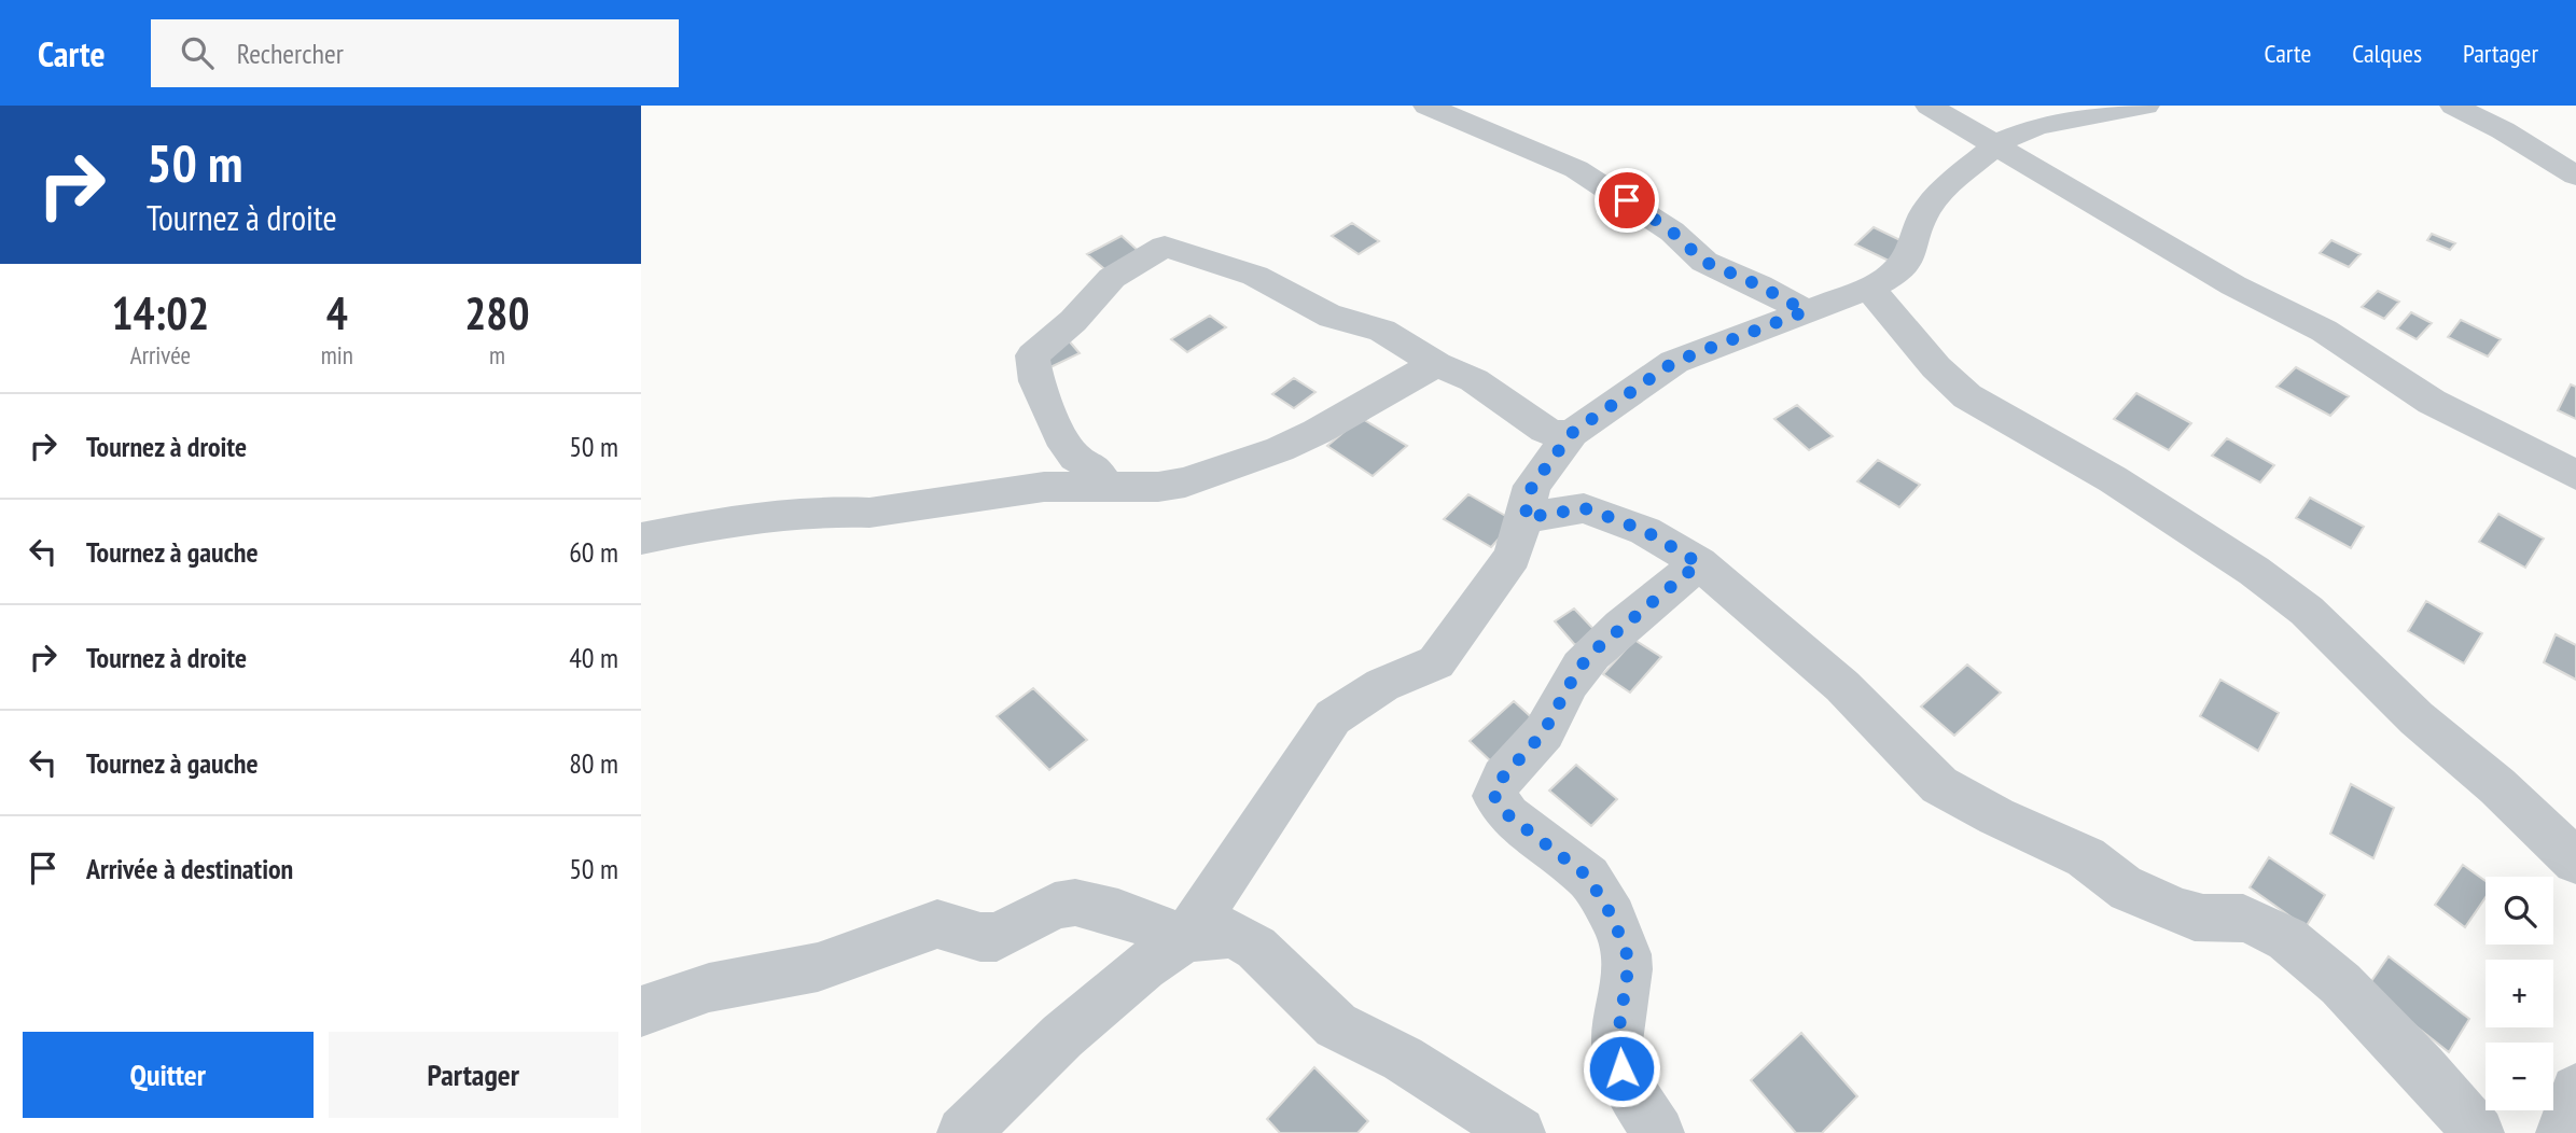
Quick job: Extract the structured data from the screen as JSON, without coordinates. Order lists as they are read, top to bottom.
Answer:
{
  "page": {
    "header": "Carte",
    "search": "Rechercher",
    "nav": ["Carte", "Calques", "Partager"],
    "turn": ["50 m", "Tournez à droite"],
    "eta": [
      "14:02",
      "Arrivée",
      "4",
      "min",
      "280",
      "m"
    ],
    "list": [
      {
        "name": "Tournez à droite",
        "value": "50 m"
      },
      {
        "name": "Tournez à gauche",
        "value": "60 m"
      },
      {
        "name": "Tournez à droite",
        "value": "40 m"
      },
      {
        "name": "Tournez à gauche",
        "value": "80 m"
      },
      {
        "name": "Arrivée à destination",
        "value": "50 m"
      }
    ],
    "map_buttons": ["+", "−"],
    "buttons": ["Quitter", "Partager"]
  }
}
